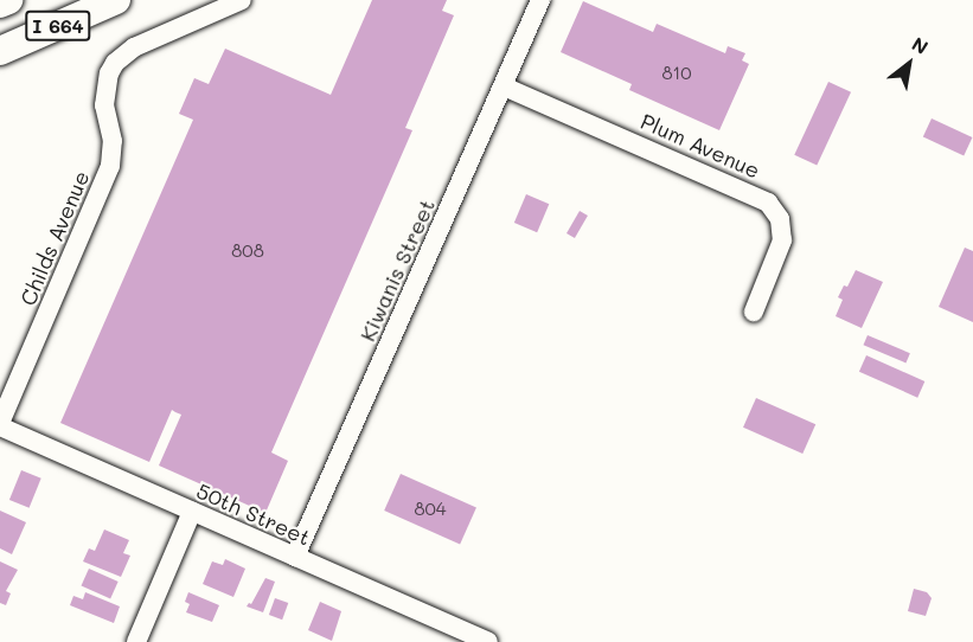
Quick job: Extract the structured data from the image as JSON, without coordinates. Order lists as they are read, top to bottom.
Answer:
{
  "streets": {
    "highway": ["I 664"],
    "street": [
      "Plum Avenue",
      "Childs Avenue",
      "Kiwanis Street",
      "50th Street"
    ]
  },
  "crossings": [
    ["Plum Avenue", "Kiwanis Street"],
    ["Childs Avenue", "50th Street"],
    ["Kiwanis Street", "50th Street"]
  ],
  "house_numbers": ["810", "808", "804"],
  "north": "top right"
}
